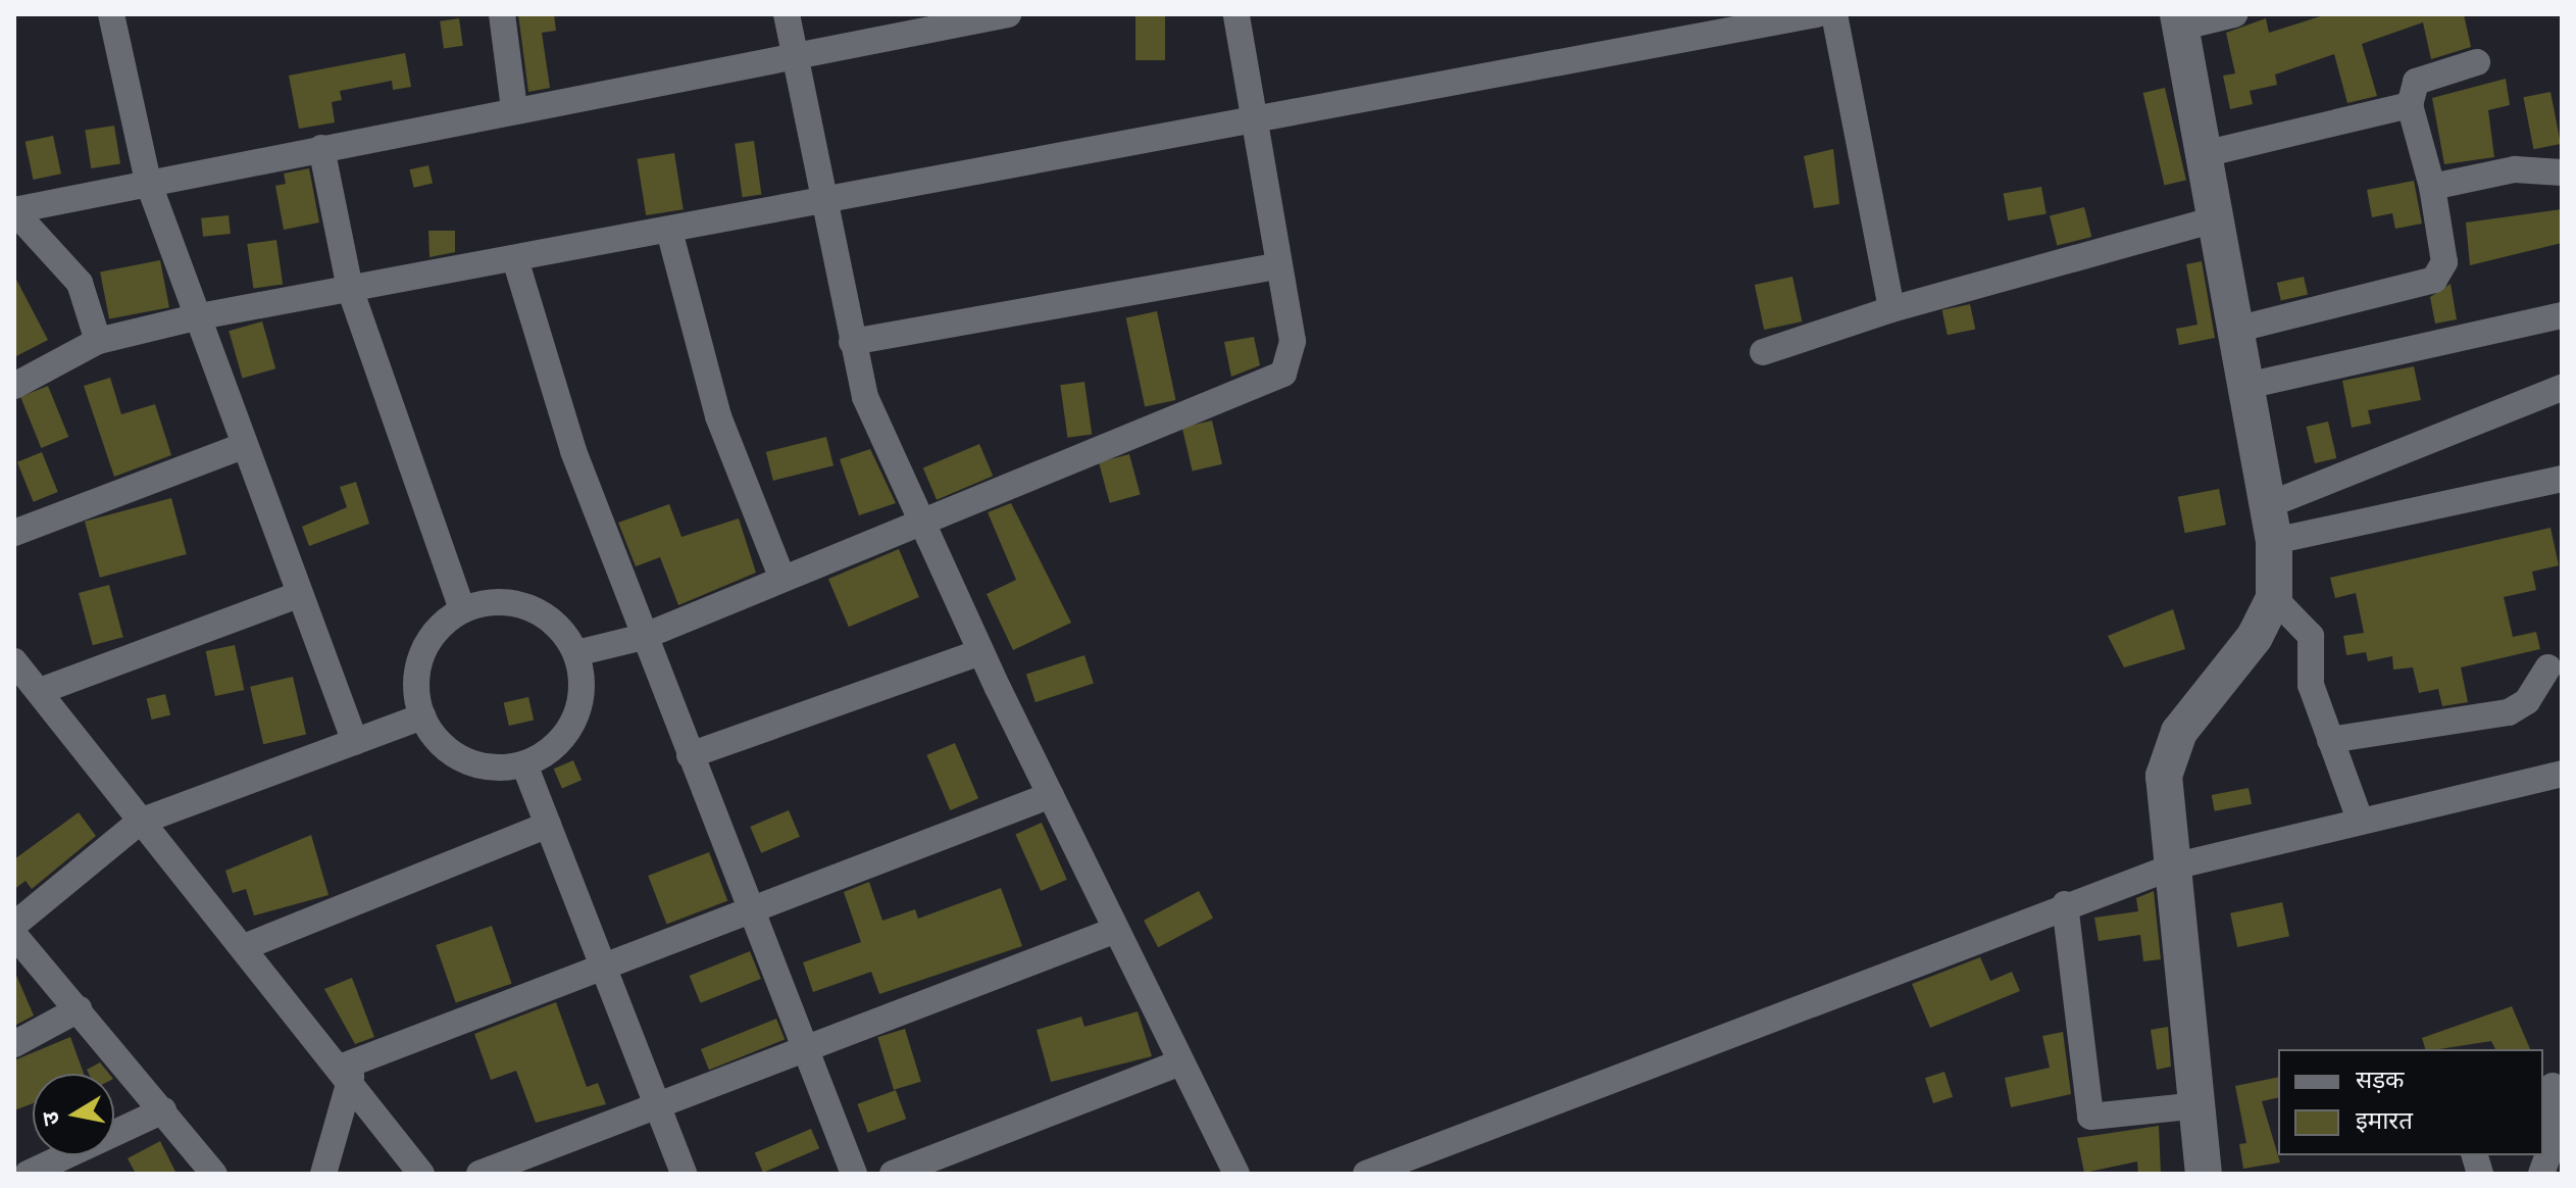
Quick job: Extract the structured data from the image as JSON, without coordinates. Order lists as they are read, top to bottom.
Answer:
{
  "legend": ["सड़क", "इमारत"],
  "north": "left"
}
